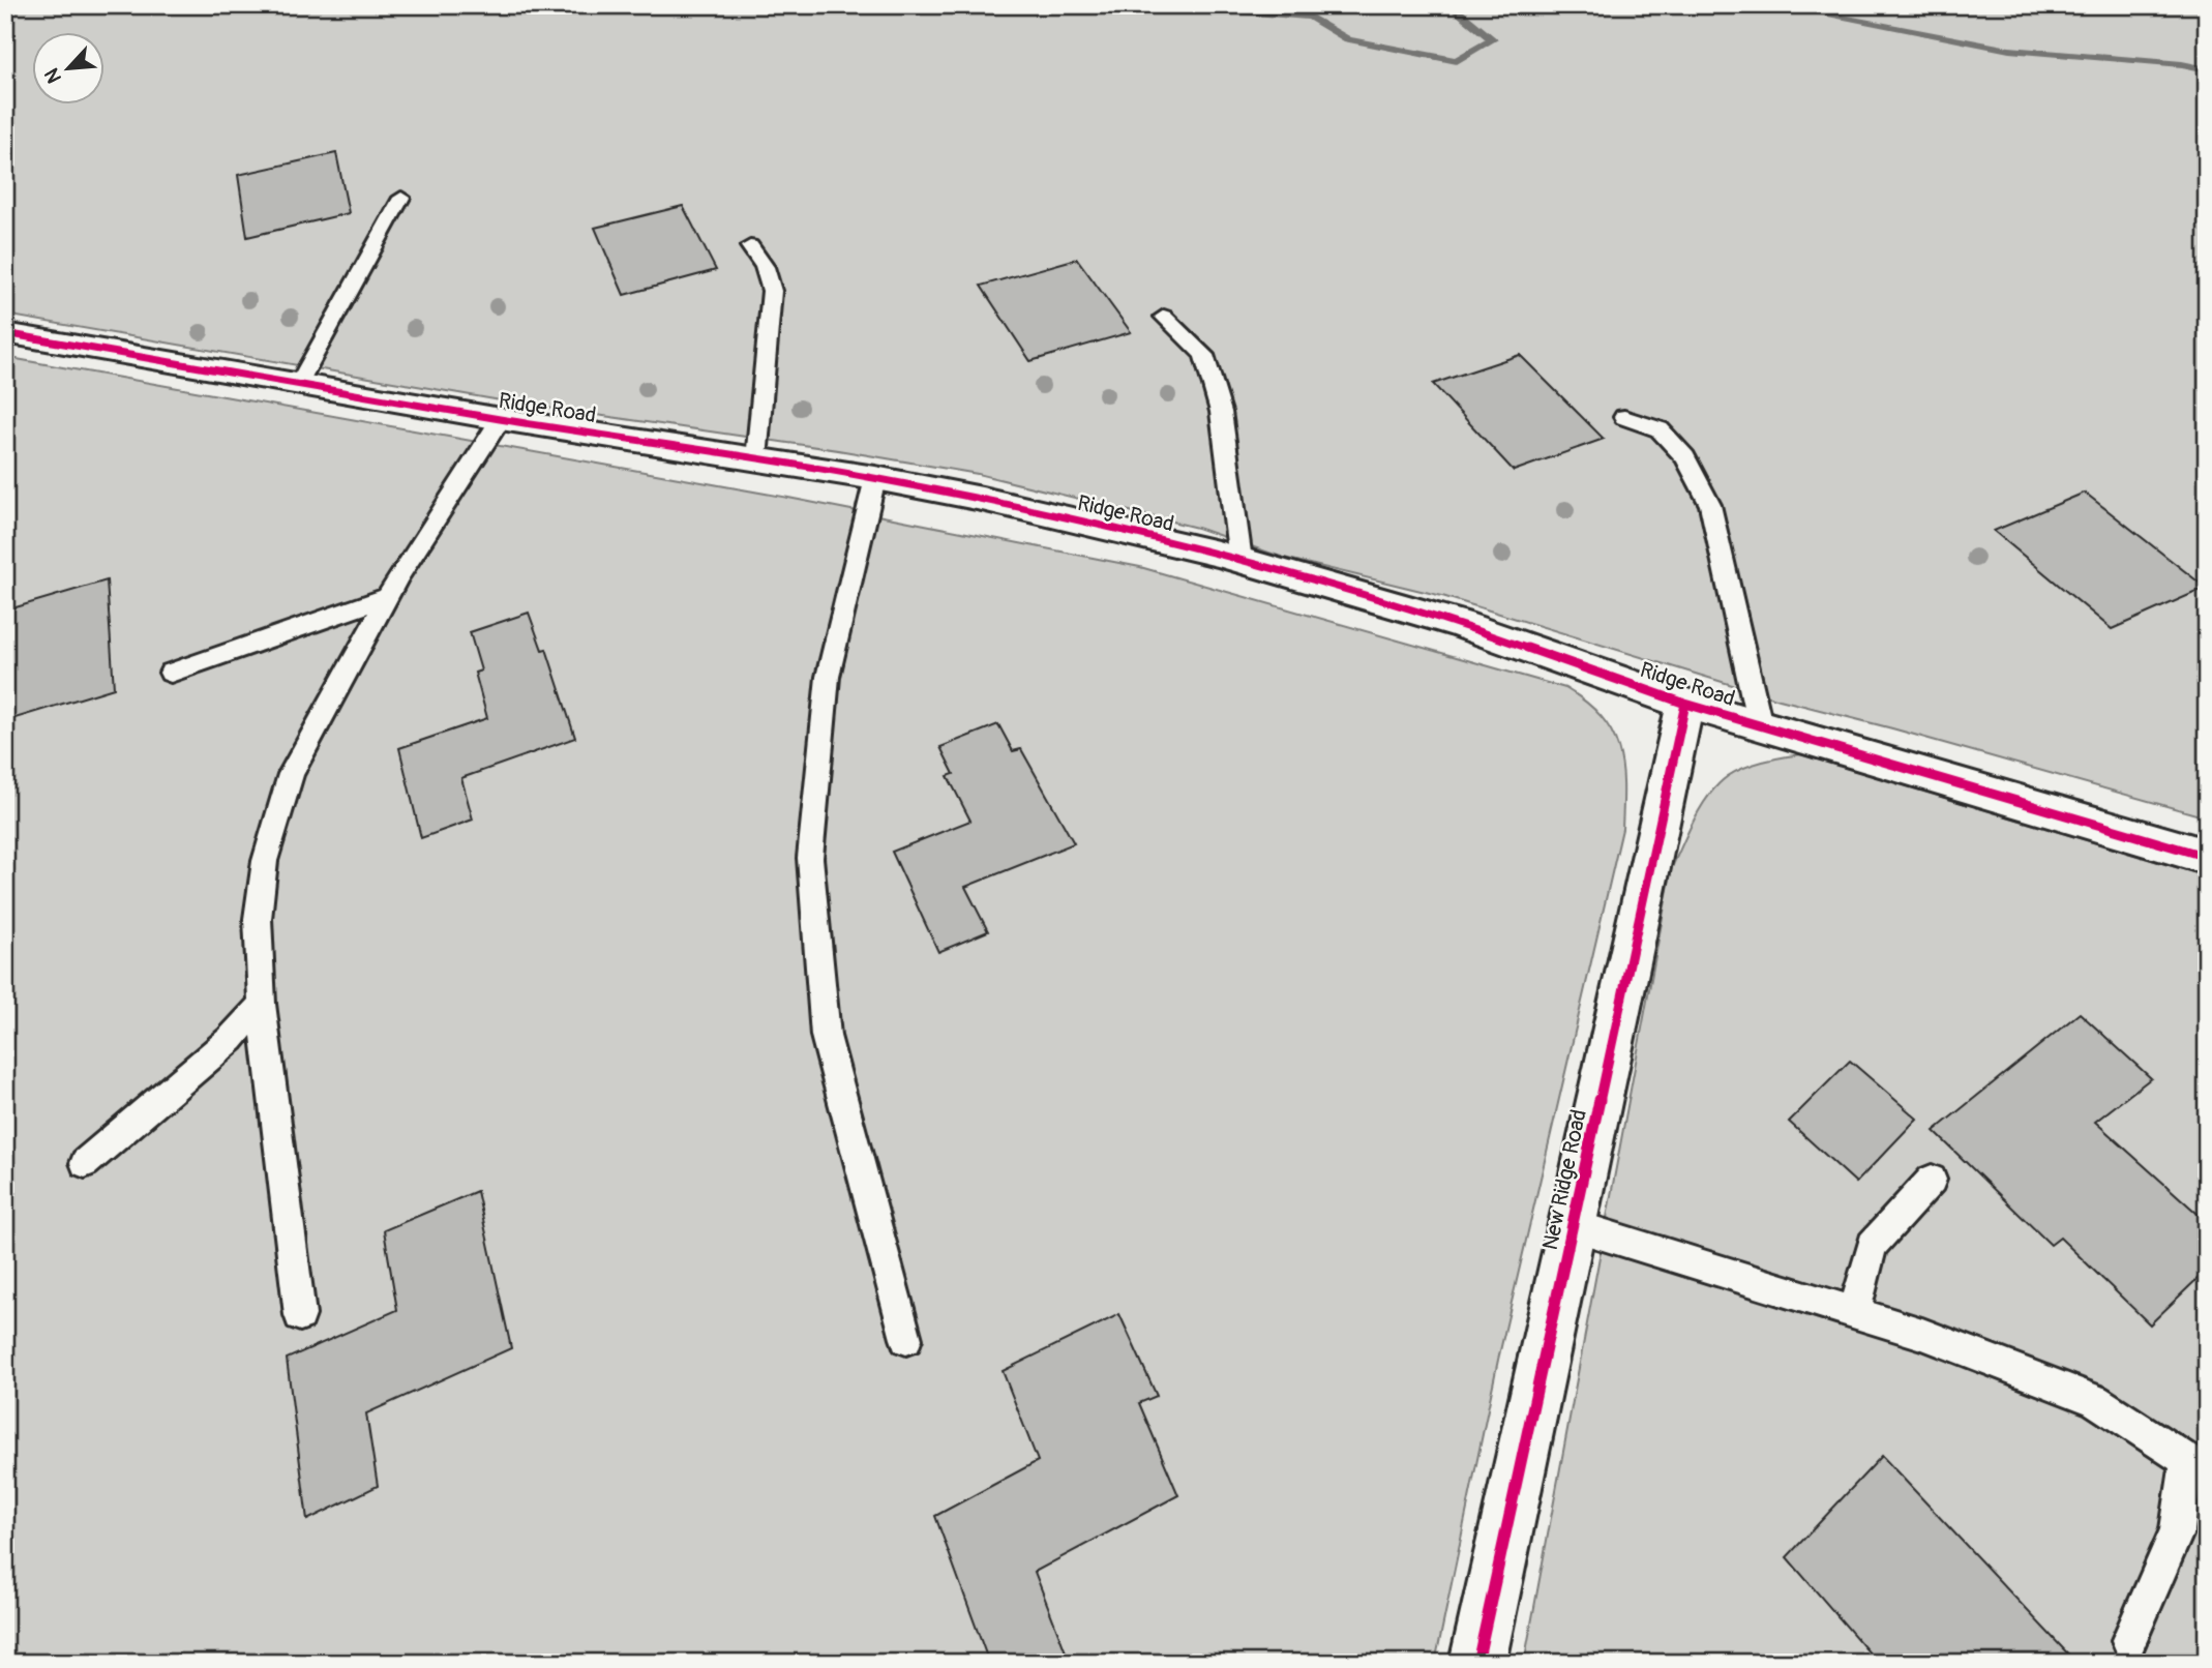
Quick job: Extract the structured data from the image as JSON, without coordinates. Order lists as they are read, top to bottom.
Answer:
{
  "streets": {
    "street": ["Ridge Road", "New Ridge Road"]
  },
  "crossings": [
    ["Ridge Road", "New Ridge Road"]
  ],
  "north": "bottom left"
}
